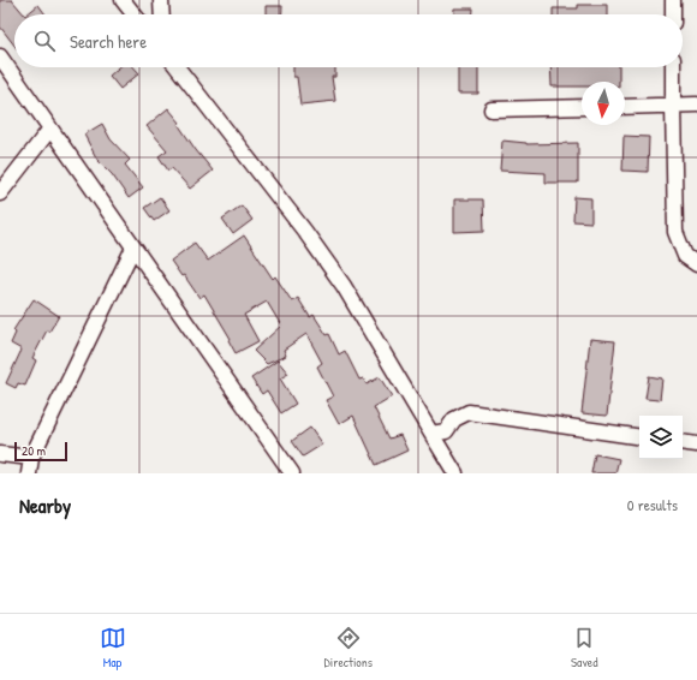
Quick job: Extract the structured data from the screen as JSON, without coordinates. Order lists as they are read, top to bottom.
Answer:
{
  "scale_bar": "20 m",
  "north": "bottom",
  "page": {
    "search": "Search here",
    "scale": "20 m",
    "heading": ["Nearby", "0 results"],
    "nav": ["Map", "Directions", "Saved"]
  }
}
